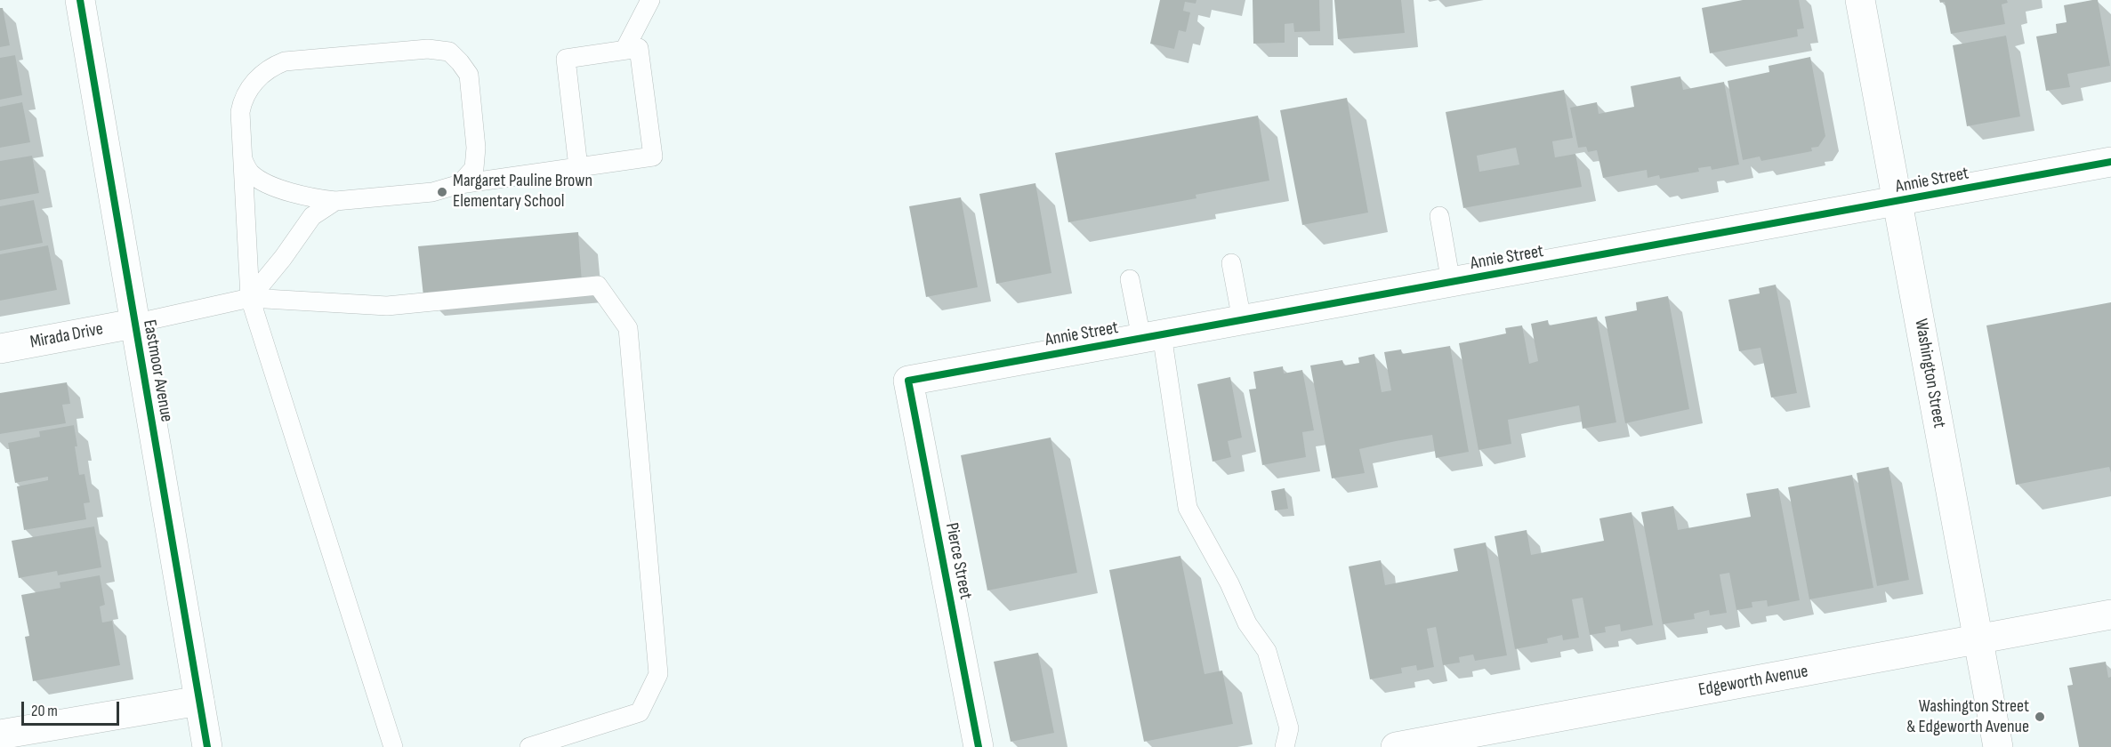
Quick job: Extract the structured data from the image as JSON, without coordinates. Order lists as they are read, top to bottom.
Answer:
{
  "streets": {
    "street": [
      "Annie Street",
      "Mirada Drive",
      "Eastmoor Avenue",
      "Washington Street",
      "Pierce Street",
      "Edgeworth Avenue"
    ]
  },
  "crossings": [
    ["Annie Street", "Washington Street"],
    ["Annie Street", "Pierce Street"],
    ["Mirada Drive", "Eastmoor Avenue"],
    ["Washington Street", "Edgeworth Avenue"]
  ],
  "places": ["Margaret Pauline Brown Elementary School", "Washington Street & Edgeworth Avenue"],
  "scale_bar": "20 m"
}
